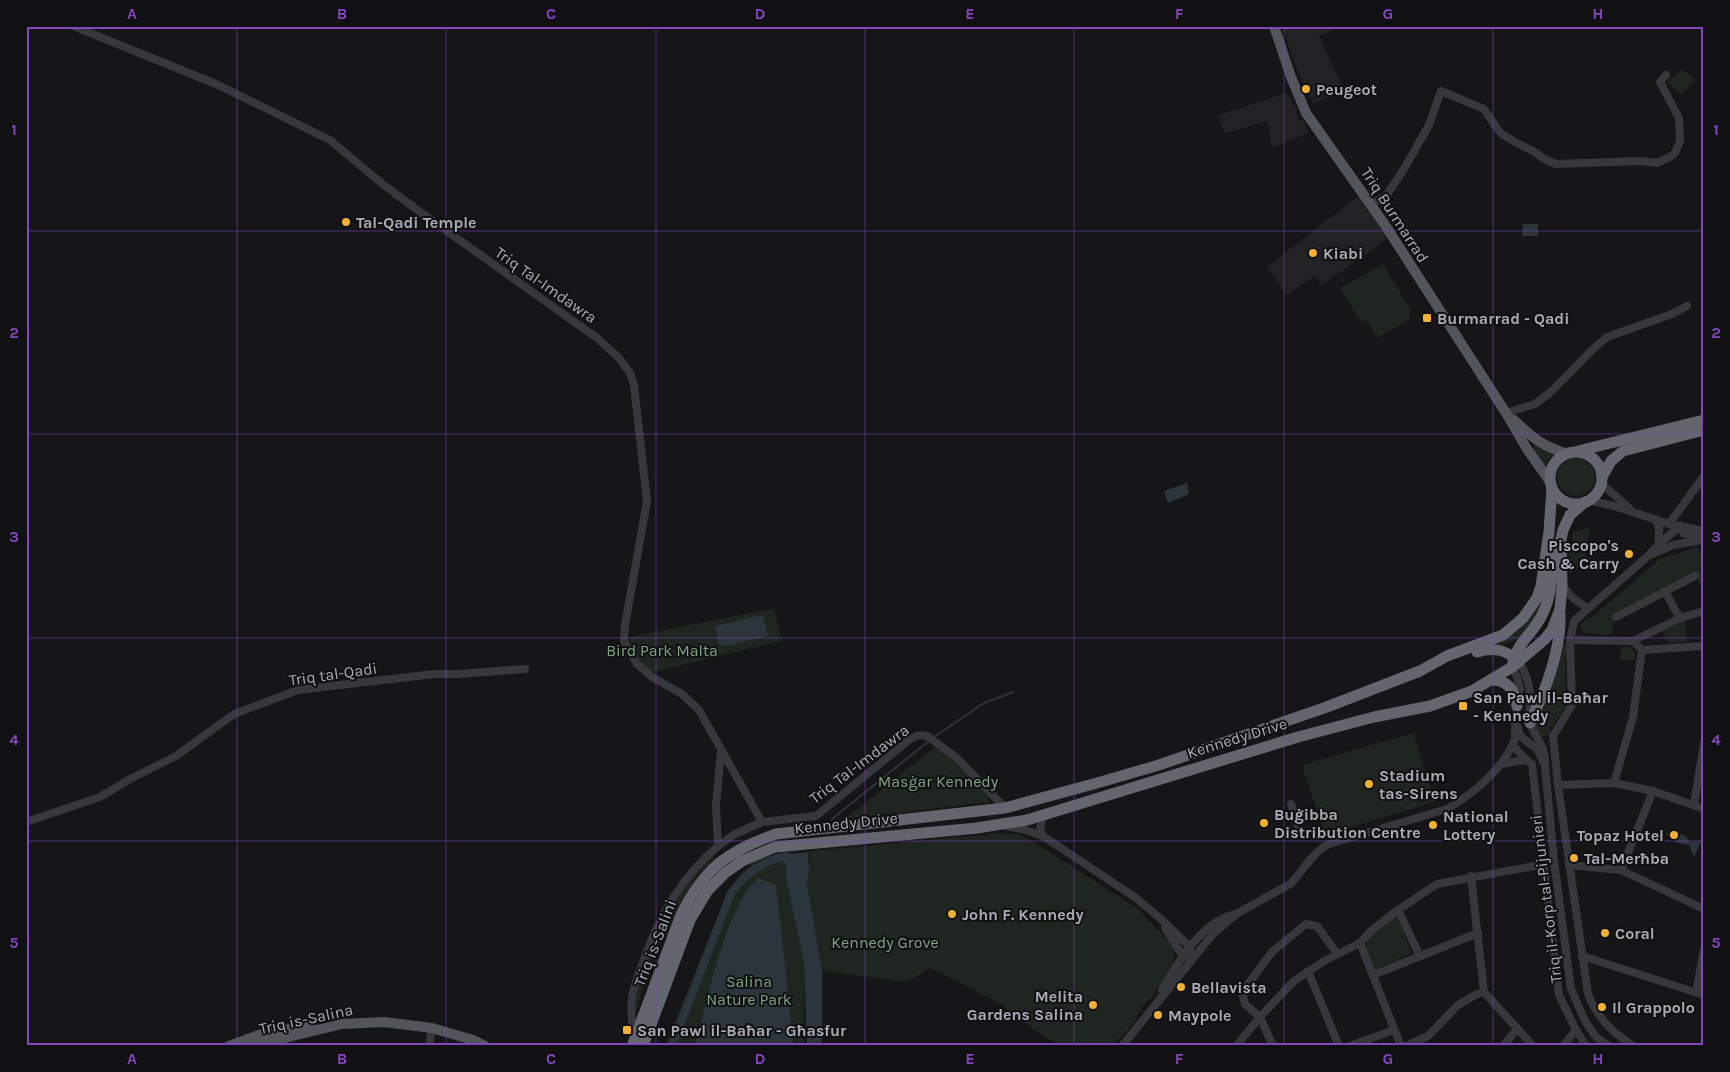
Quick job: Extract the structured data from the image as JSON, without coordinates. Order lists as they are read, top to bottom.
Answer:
{
  "streets": {
    "highway": ["Kennedy Drive", "Triq is-Salini"],
    "main road": ["Triq Burmarrad", "Triq is-Salina"],
    "street": ["Triq Tal-Imdawra", "Triq tal-Qadi", "Triq il-Korp tal-Pijunieri"]
  },
  "crossings": [
    ["Triq Burmarrad", "Kennedy Drive"],
    ["Triq Tal-Imdawra", "Kennedy Drive"],
    ["Triq Tal-Imdawra", "Triq is-Salini"],
    ["Kennedy Drive", "Triq is-Salini"]
  ],
  "parks": [
    "Bird Park Malta",
    "Masġar Kennedy",
    "Kennedy Grove",
    "Salina Nature Park"
  ],
  "places": {
    "other": [
      "Peugeot",
      "Tal-Qadi Temple",
      "Kiabi",
      "Piscopo's Cash & Carry",
      "Stadium tas-Sirens",
      "Buġibba Distribution Centre",
      "National Lottery",
      "Topaz Hotel",
      "Tal-Merħba",
      "John F. Kennedy",
      "Coral",
      "Bellavista",
      "Melita Gardens Salina",
      "Il Grappolo",
      "Maypole"
    ],
    "transit": ["Burmarrad - Qadi", "San Pawl il-Baħar - Kennedy", "San Pawl il-Baħar - Għasfur"]
  },
  "grid": {
    "columns": [
      "A",
      "B",
      "C",
      "D",
      "E",
      "F",
      "G",
      "H"
    ],
    "rows": [
      "1",
      "2",
      "3",
      "4",
      "5"
    ]
  }
}
